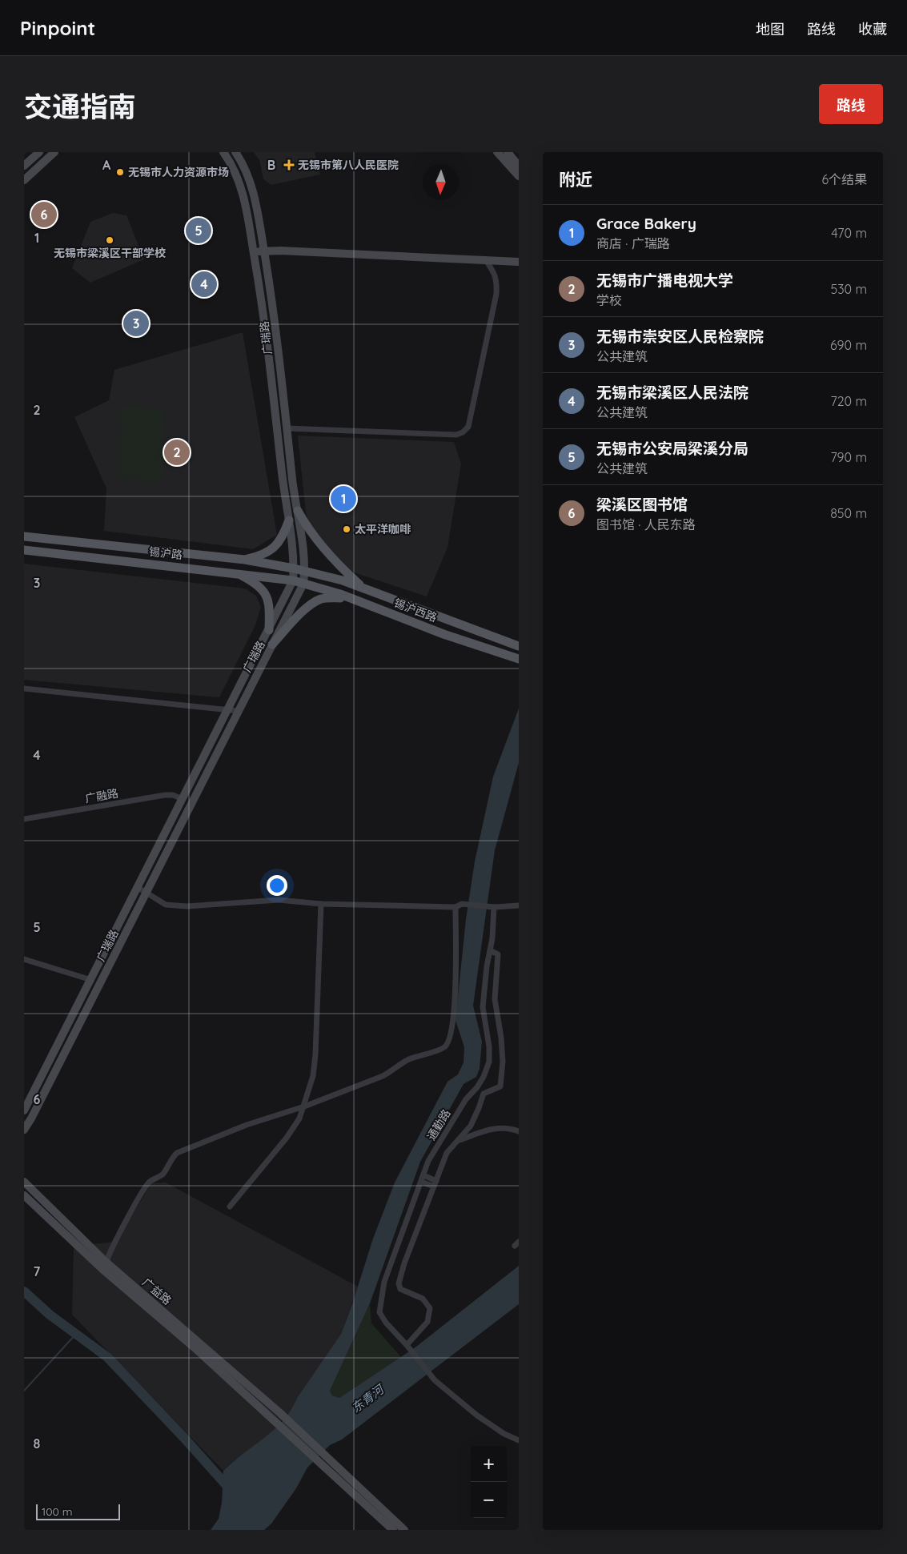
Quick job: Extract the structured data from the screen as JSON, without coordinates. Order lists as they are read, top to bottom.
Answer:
{
  "streets": {
    "main road": [
      "广瑞路",
      "锡沪路",
      "锡沪西路",
      "广益路"
    ],
    "street": ["广融路", "通勤路"]
  },
  "crossings": [
    ["广瑞路", "锡沪路"],
    ["广瑞路", "锡沪西路"],
    ["广瑞路", "广融路"],
    ["锡沪路", "锡沪西路"]
  ],
  "water": ["东青河"],
  "places": {
    "health": ["无锡市第八人民医院"],
    "other": ["无锡市人力资源市场", "无锡市梁溪区干部学校", "太平洋咖啡"]
  },
  "scale_bar": "100 m",
  "north": "bottom",
  "page": {
    "header": "Pinpoint",
    "nav": ["地图", "路线", "收藏"],
    "title": "交通指南",
    "buttons": "路线",
    "heading": ["附近", "6个结果"],
    "pins": [
      "6",
      "5",
      "4",
      "3",
      "2",
      "1"
    ],
    "list": [
      {
        "mark": "1",
        "name": "Grace Bakery",
        "note": "商店 · 广瑞路",
        "value": "470 m"
      },
      {
        "mark": "2",
        "name": "无锡市广播电视大学",
        "note": "学校",
        "value": "530 m"
      },
      {
        "mark": "3",
        "name": "无锡市崇安区人民检察院",
        "note": "公共建筑",
        "value": "690 m"
      },
      {
        "mark": "4",
        "name": "无锡市梁溪区人民法院",
        "note": "公共建筑",
        "value": "720 m"
      },
      {
        "mark": "5",
        "name": "无锡市公安局梁溪分局",
        "note": "公共建筑",
        "value": "790 m"
      },
      {
        "mark": "6",
        "name": "梁溪区图书馆",
        "note": "图书馆 · 人民东路",
        "value": "850 m"
      }
    ],
    "map_buttons": ["+", "−"],
    "scale": "100 m"
  },
  "grid": {
    "columns": ["A", "B"],
    "rows": [
      "1",
      "2",
      "3",
      "4",
      "5",
      "6",
      "7",
      "8"
    ]
  }
}
